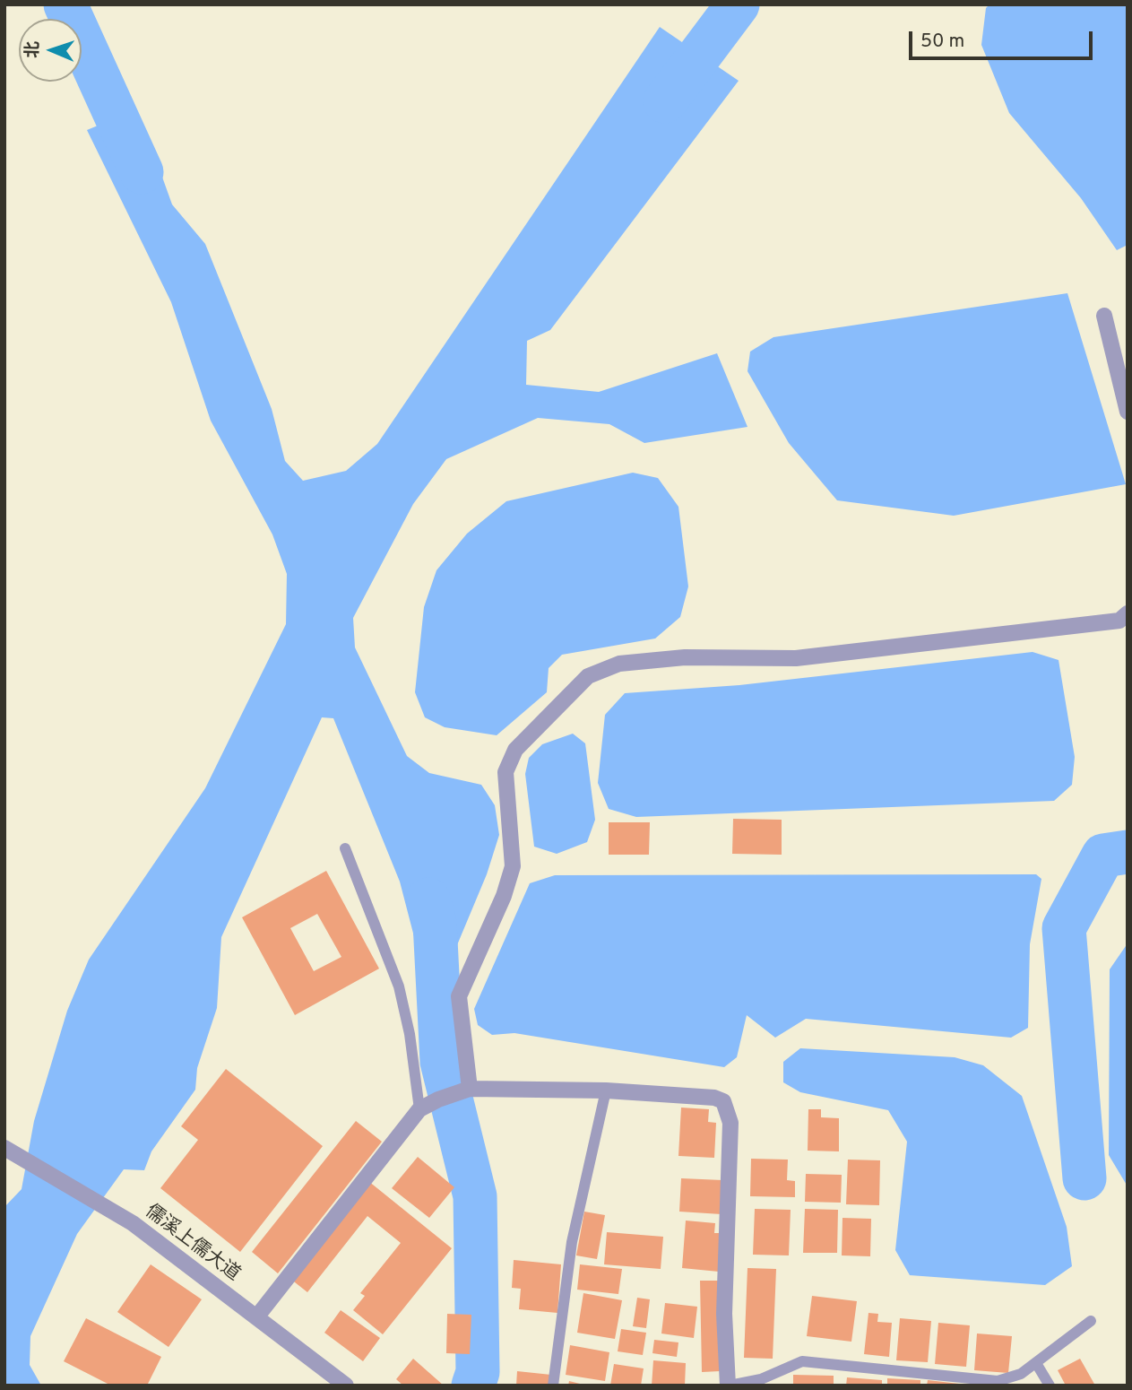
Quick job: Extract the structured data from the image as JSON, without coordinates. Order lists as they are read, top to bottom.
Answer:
{
  "streets": {
    "street": ["儒溪上儒大道"]
  },
  "scale_bar": "50 m",
  "north": "left"
}
